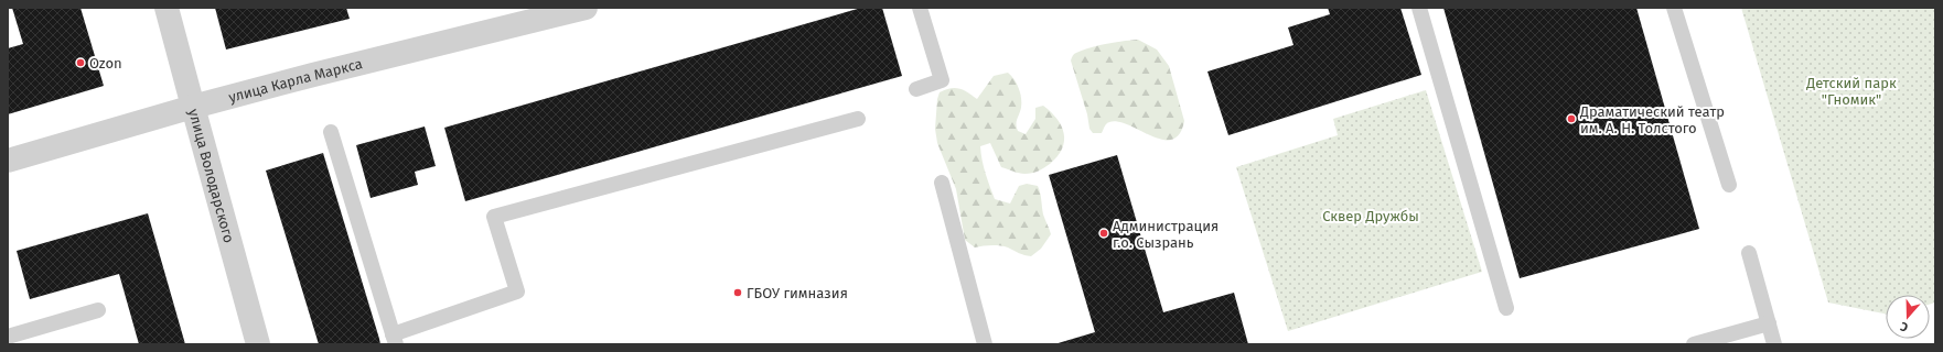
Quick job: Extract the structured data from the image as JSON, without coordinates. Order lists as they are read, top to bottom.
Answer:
{
  "streets": {
    "street": ["улица Карла Маркса", "улица Володарского"]
  },
  "crossings": [
    ["улица Карла Маркса", "улица Володарского"]
  ],
  "parks": ["Детский парк \"Гномик\"", "Сквер Дружбы"],
  "places": [
    "Ozon",
    "Драматический театр им. А. Н. Толстого",
    "Администрация г.о. Сызрань",
    "ГБОУ гимназия"
  ],
  "north": "bottom"
}
